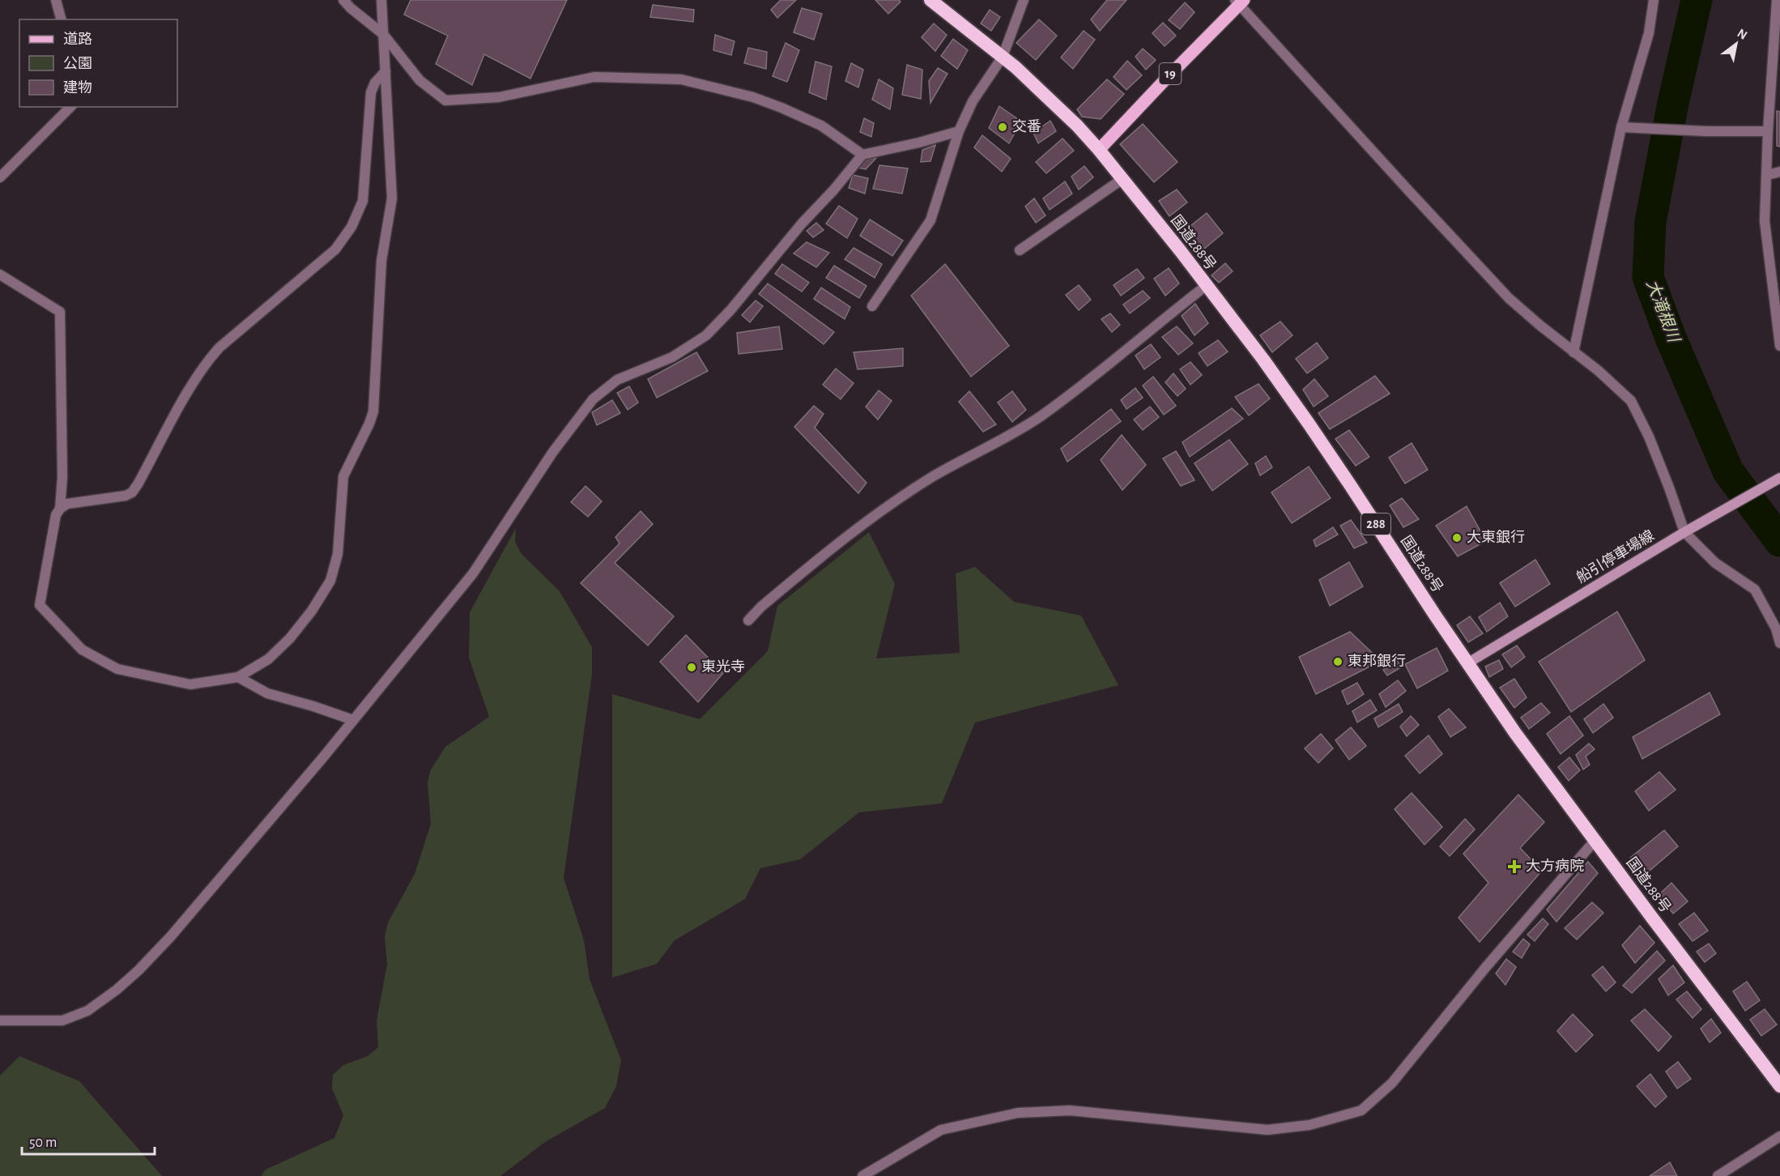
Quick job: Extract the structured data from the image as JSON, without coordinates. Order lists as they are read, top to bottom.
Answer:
{
  "streets": {
    "highway": ["国道288号", "288"],
    "main road": ["19", "船引停車場線"]
  },
  "crossings": [
    ["19", "国道288号"],
    ["国道288号", "船引停車場線"]
  ],
  "water": ["大滝根川"],
  "places": {
    "other": [
      "交番",
      "大東銀行",
      "東邦銀行",
      "東光寺"
    ],
    "health": ["大方病院"]
  },
  "legend": ["道路", "公園", "建物"],
  "scale_bar": "50 m",
  "north": "top right"
}
